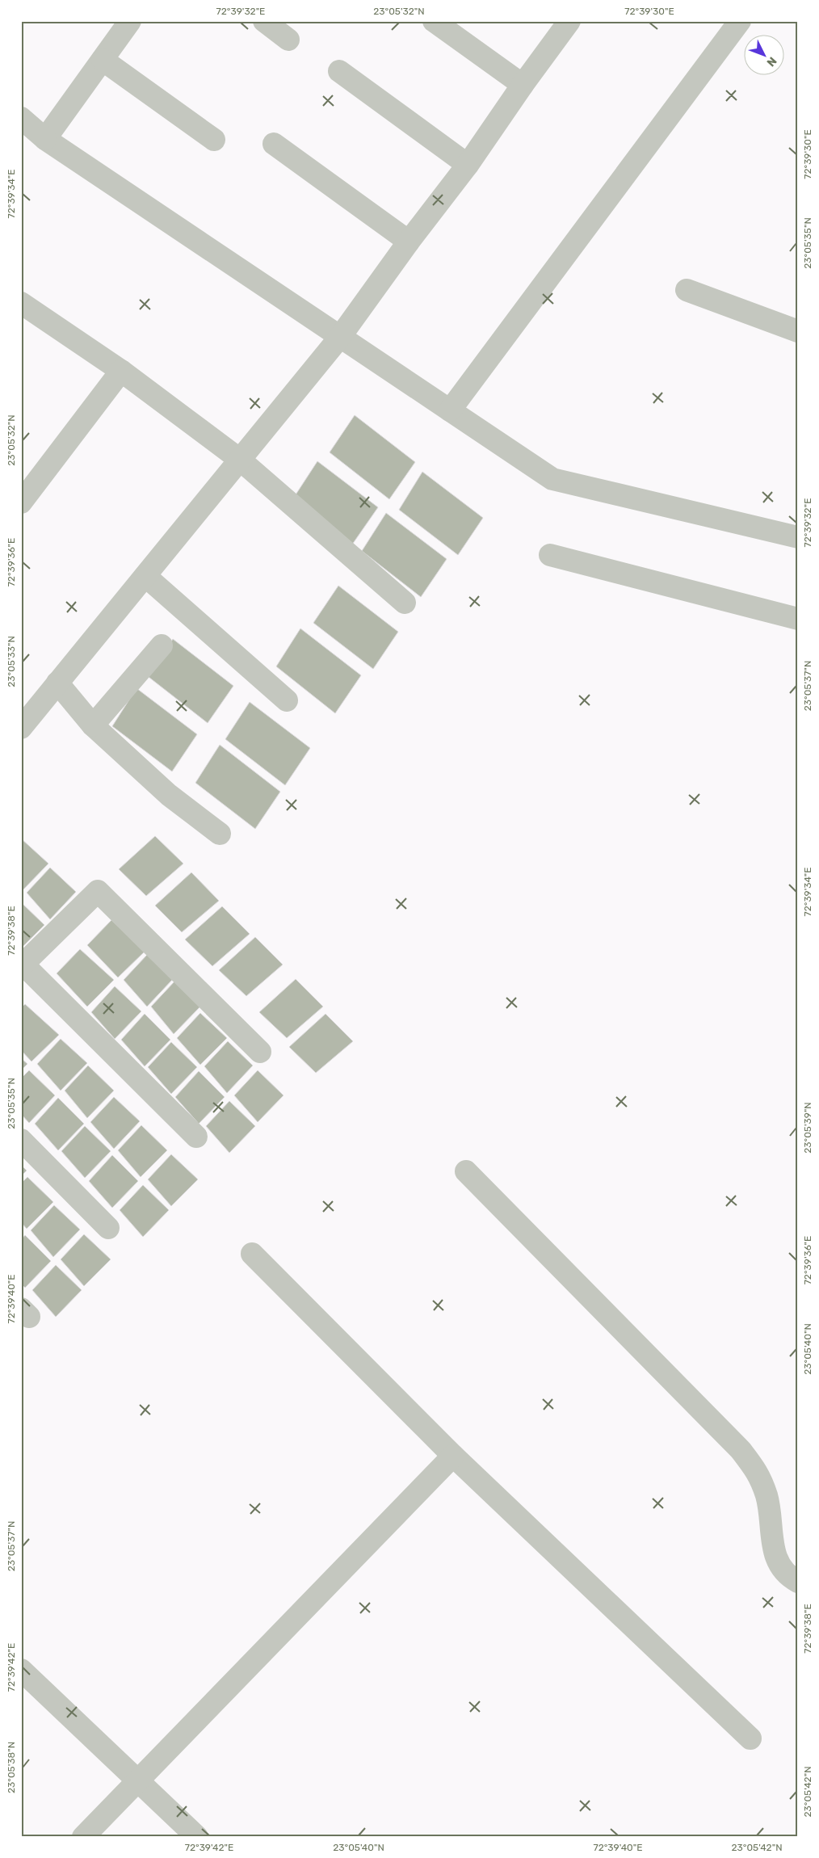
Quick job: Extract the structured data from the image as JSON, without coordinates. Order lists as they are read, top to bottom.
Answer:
{
  "north": "bottom right",
  "coordinates": [
    "72°39'32\"E",
    "23°05'32\"N",
    "72°39'30\"E",
    "72°39'34\"E",
    "23°05'35\"N",
    "72°39'36\"E",
    "23°05'33\"N",
    "23°05'37\"N",
    "72°39'38\"E",
    "23°05'39\"N",
    "72°39'40\"E",
    "23°05'40\"N",
    "72°39'42\"E",
    "23°05'38\"N",
    "23°05'42\"N"
  ]
}
